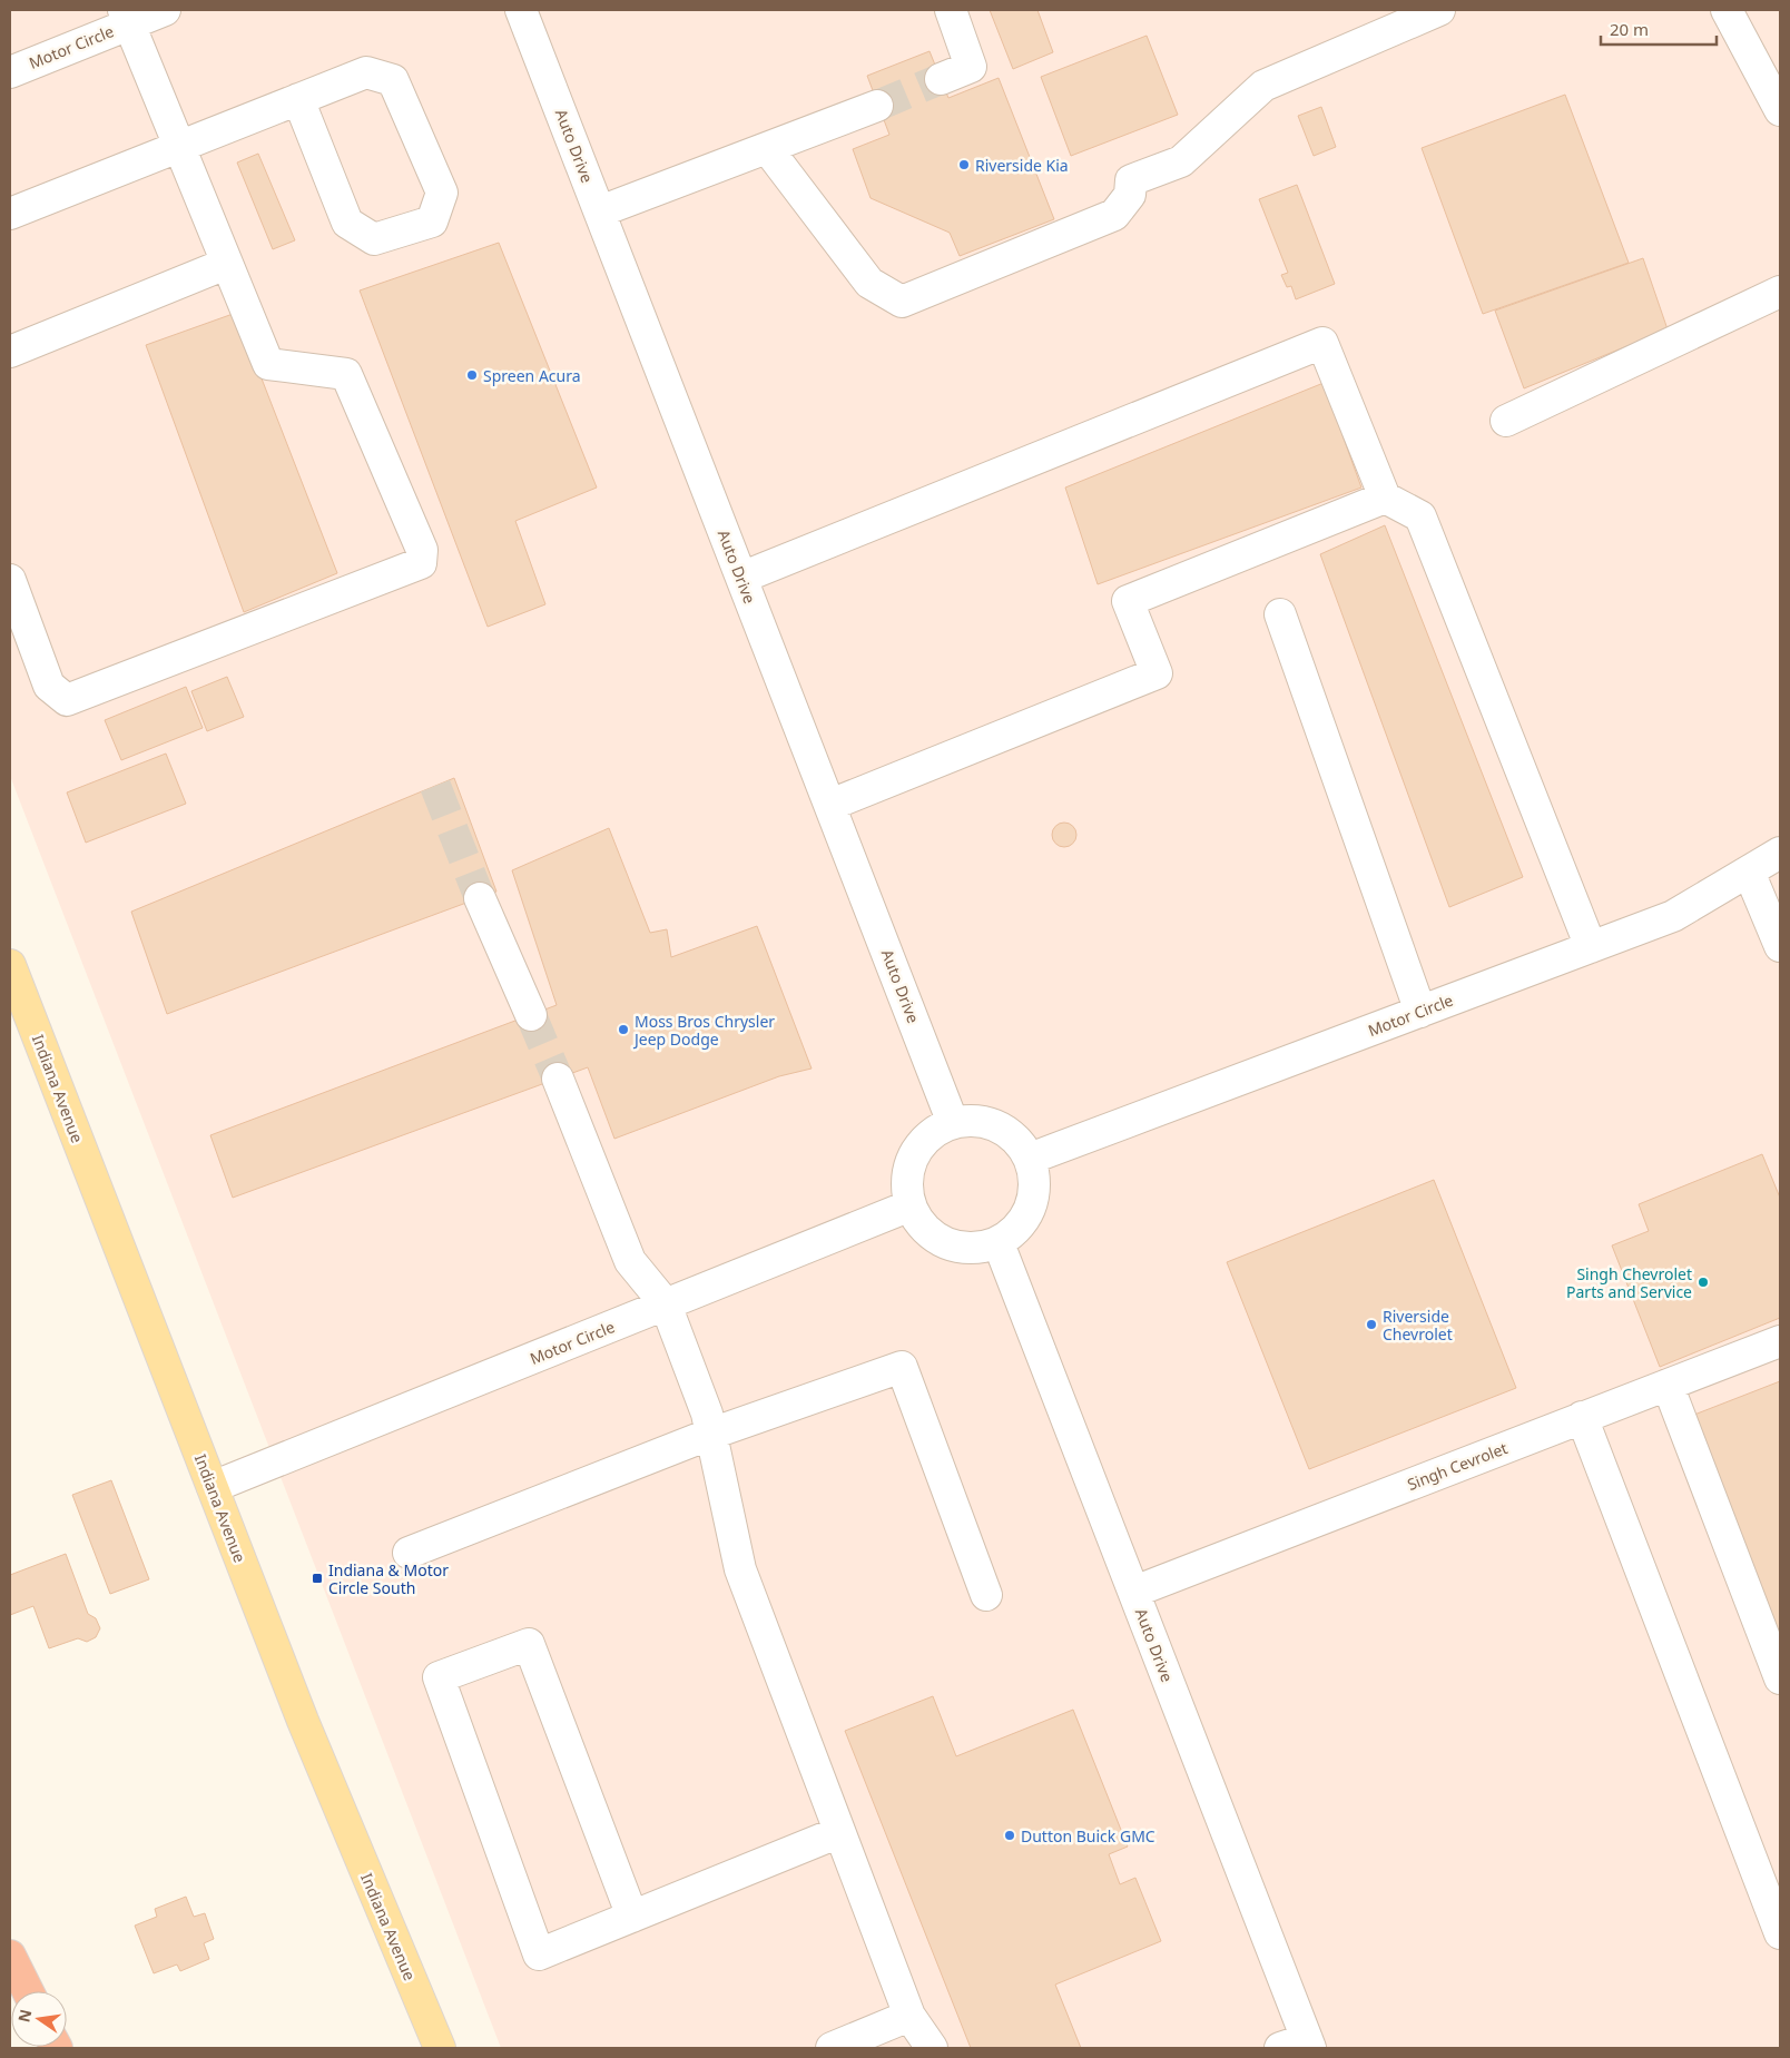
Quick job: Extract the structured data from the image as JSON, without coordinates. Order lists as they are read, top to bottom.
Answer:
{
  "streets": {
    "main road": ["Indiana Avenue"],
    "street": ["Motor Circle", "Auto Drive", "Singh Cevrolet"]
  },
  "crossings": [
    ["Motor Circle", "Auto Drive"],
    ["Motor Circle", "Indiana Avenue"],
    ["Auto Drive", "Singh Cevrolet"]
  ],
  "places": {
    "other": [
      "Riverside Kia",
      "Spreen Acura",
      "Moss Bros Chrysler Jeep Dodge",
      "Singh Chevrolet Parts and Service",
      "Riverside Chevrolet",
      "Dutton Buick GMC"
    ],
    "transit": ["Indiana & Motor Circle South"]
  },
  "scale_bar": "20 m",
  "north": "left"
}
